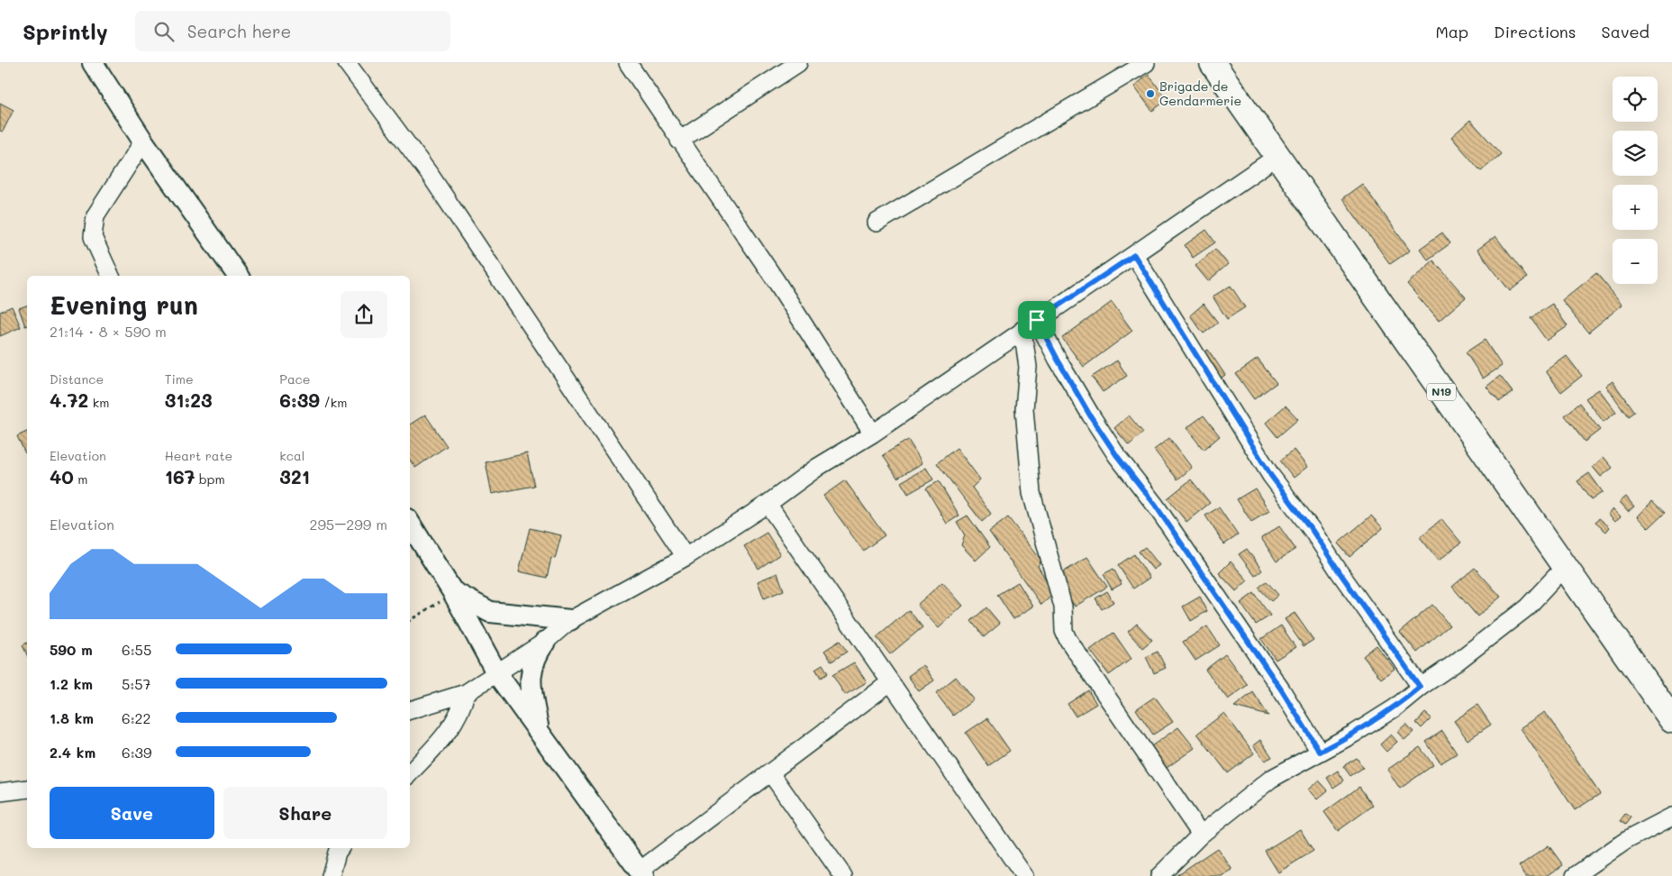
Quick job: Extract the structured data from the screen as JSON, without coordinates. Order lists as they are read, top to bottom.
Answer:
{
  "streets": {
    "highway": ["N19"]
  },
  "places": ["Brigade de Gendarmerie"],
  "page": {
    "header": "Sprintly",
    "search": "Search here",
    "nav": ["Map", "Directions", "Saved"],
    "map_buttons": ["+", "−"],
    "heading": ["Evening run", "21:14 · 8 × 590 m"],
    "stats": [
      ["Distance", "4.72 km"],
      ["Time", "31:23"],
      ["Pace", "6:39 /km"],
      ["Elevation", "40 m"],
      ["Heart rate", "167 bpm"],
      ["kcal", "321"]
    ],
    "chart": ["Elevation", "295–299 m"],
    "list": [
      {
        "name": "590 m",
        "note": "6:55"
      },
      {
        "name": "1.2 km",
        "note": "5:57"
      },
      {
        "name": "1.8 km",
        "note": "6:22"
      },
      {
        "name": "2.4 km",
        "note": "6:39"
      }
    ],
    "buttons": ["Save", "Share"]
  }
}
